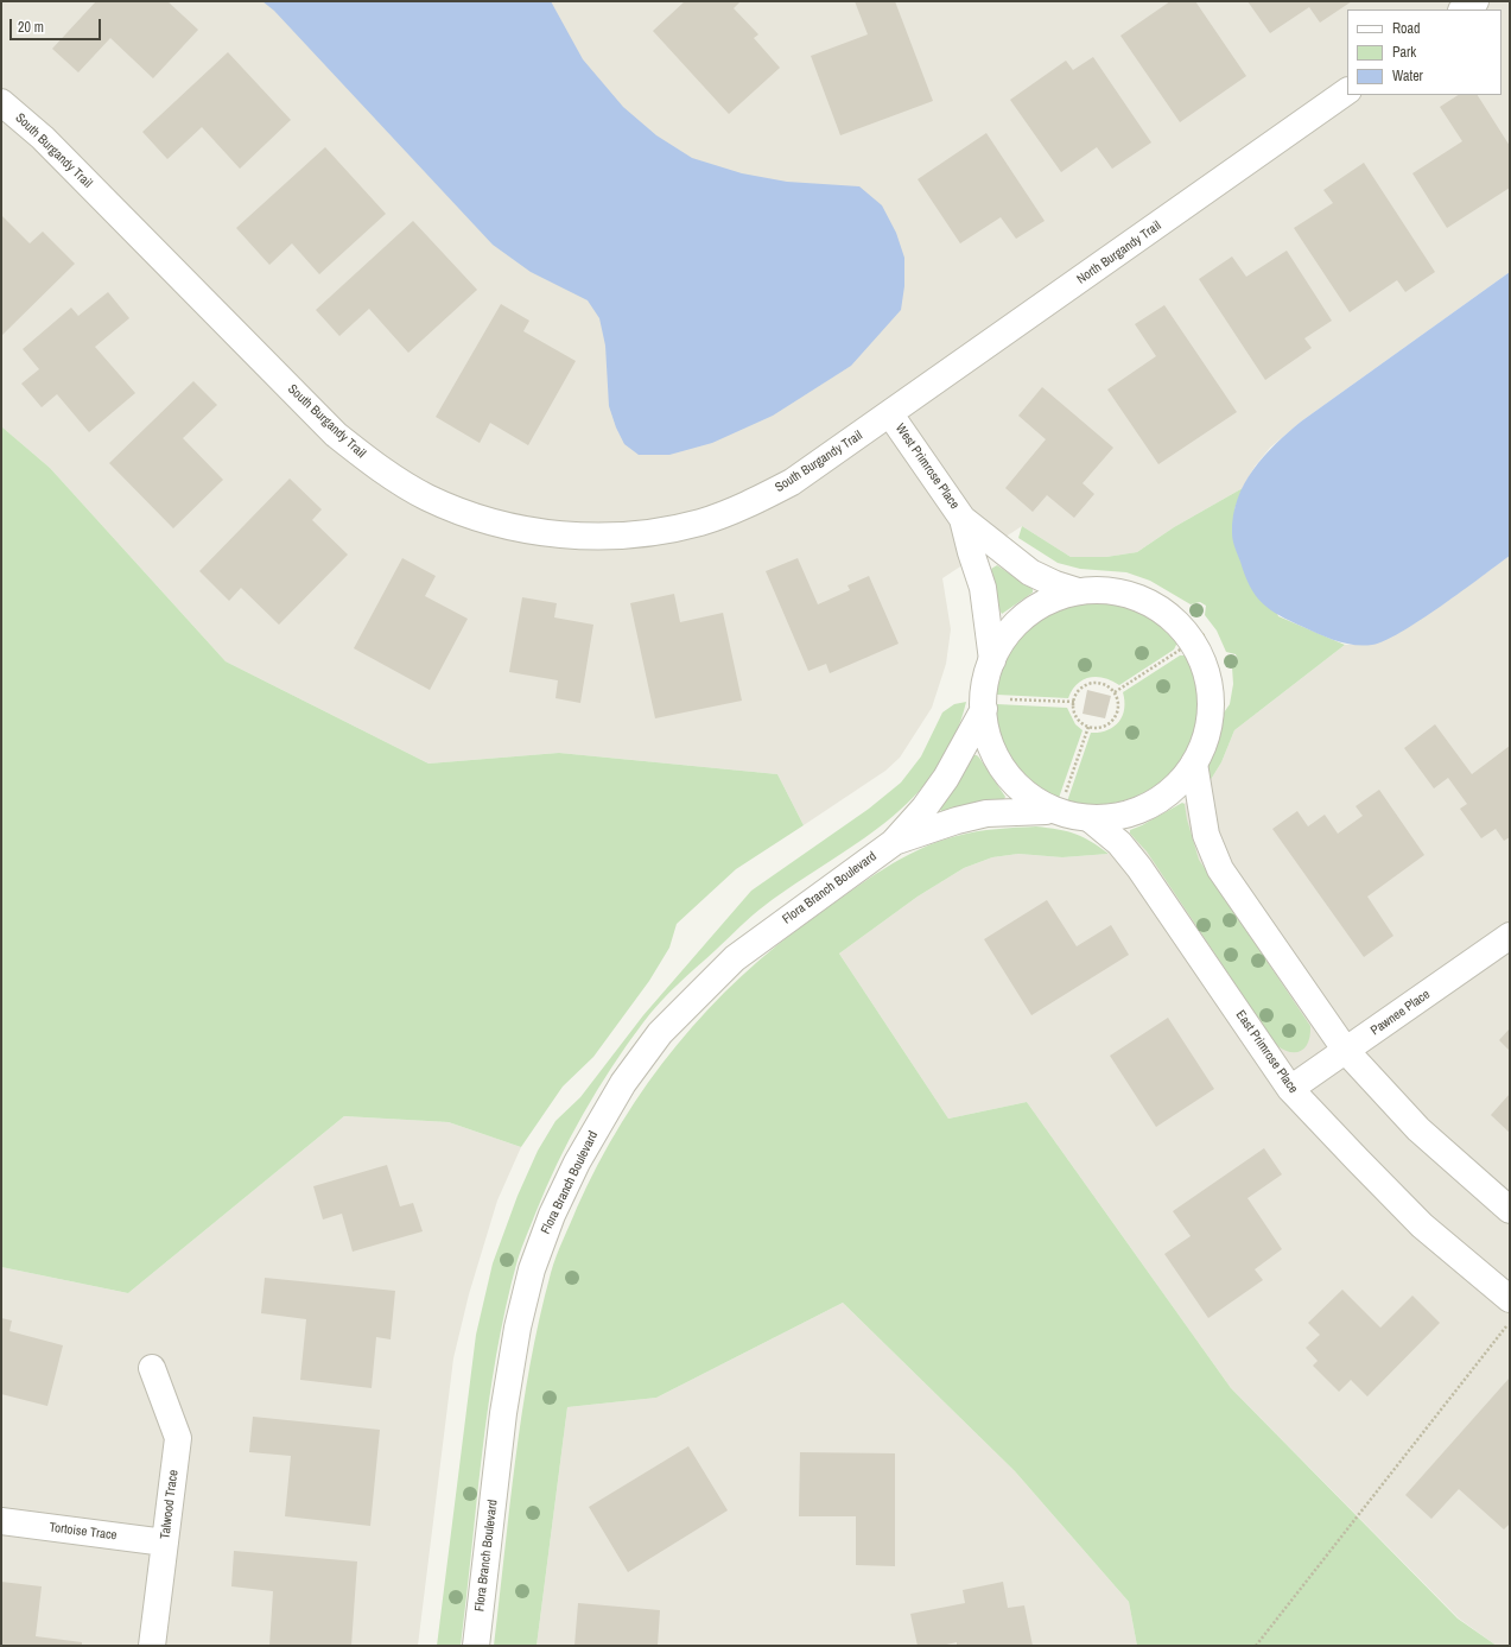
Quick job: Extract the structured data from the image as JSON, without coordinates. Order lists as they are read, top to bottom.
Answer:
{
  "streets": {
    "street": [
      "South Burgandy Trail",
      "North Burgandy Trail",
      "West Primrose Place",
      "Flora Branch Boulevard",
      "Pawnee Place",
      "East Primrose Place",
      "Talwood Trace",
      "Tortoise Trace"
    ]
  },
  "crossings": [
    ["South Burgandy Trail", "North Burgandy Trail"],
    ["South Burgandy Trail", "West Primrose Place"],
    ["North Burgandy Trail", "West Primrose Place"],
    ["West Primrose Place", "Flora Branch Boulevard"],
    ["Flora Branch Boulevard", "East Primrose Place"],
    ["Pawnee Place", "East Primrose Place"],
    ["Talwood Trace", "Tortoise Trace"]
  ],
  "legend": ["Road", "Park", "Water"],
  "scale_bar": "20 m"
}
